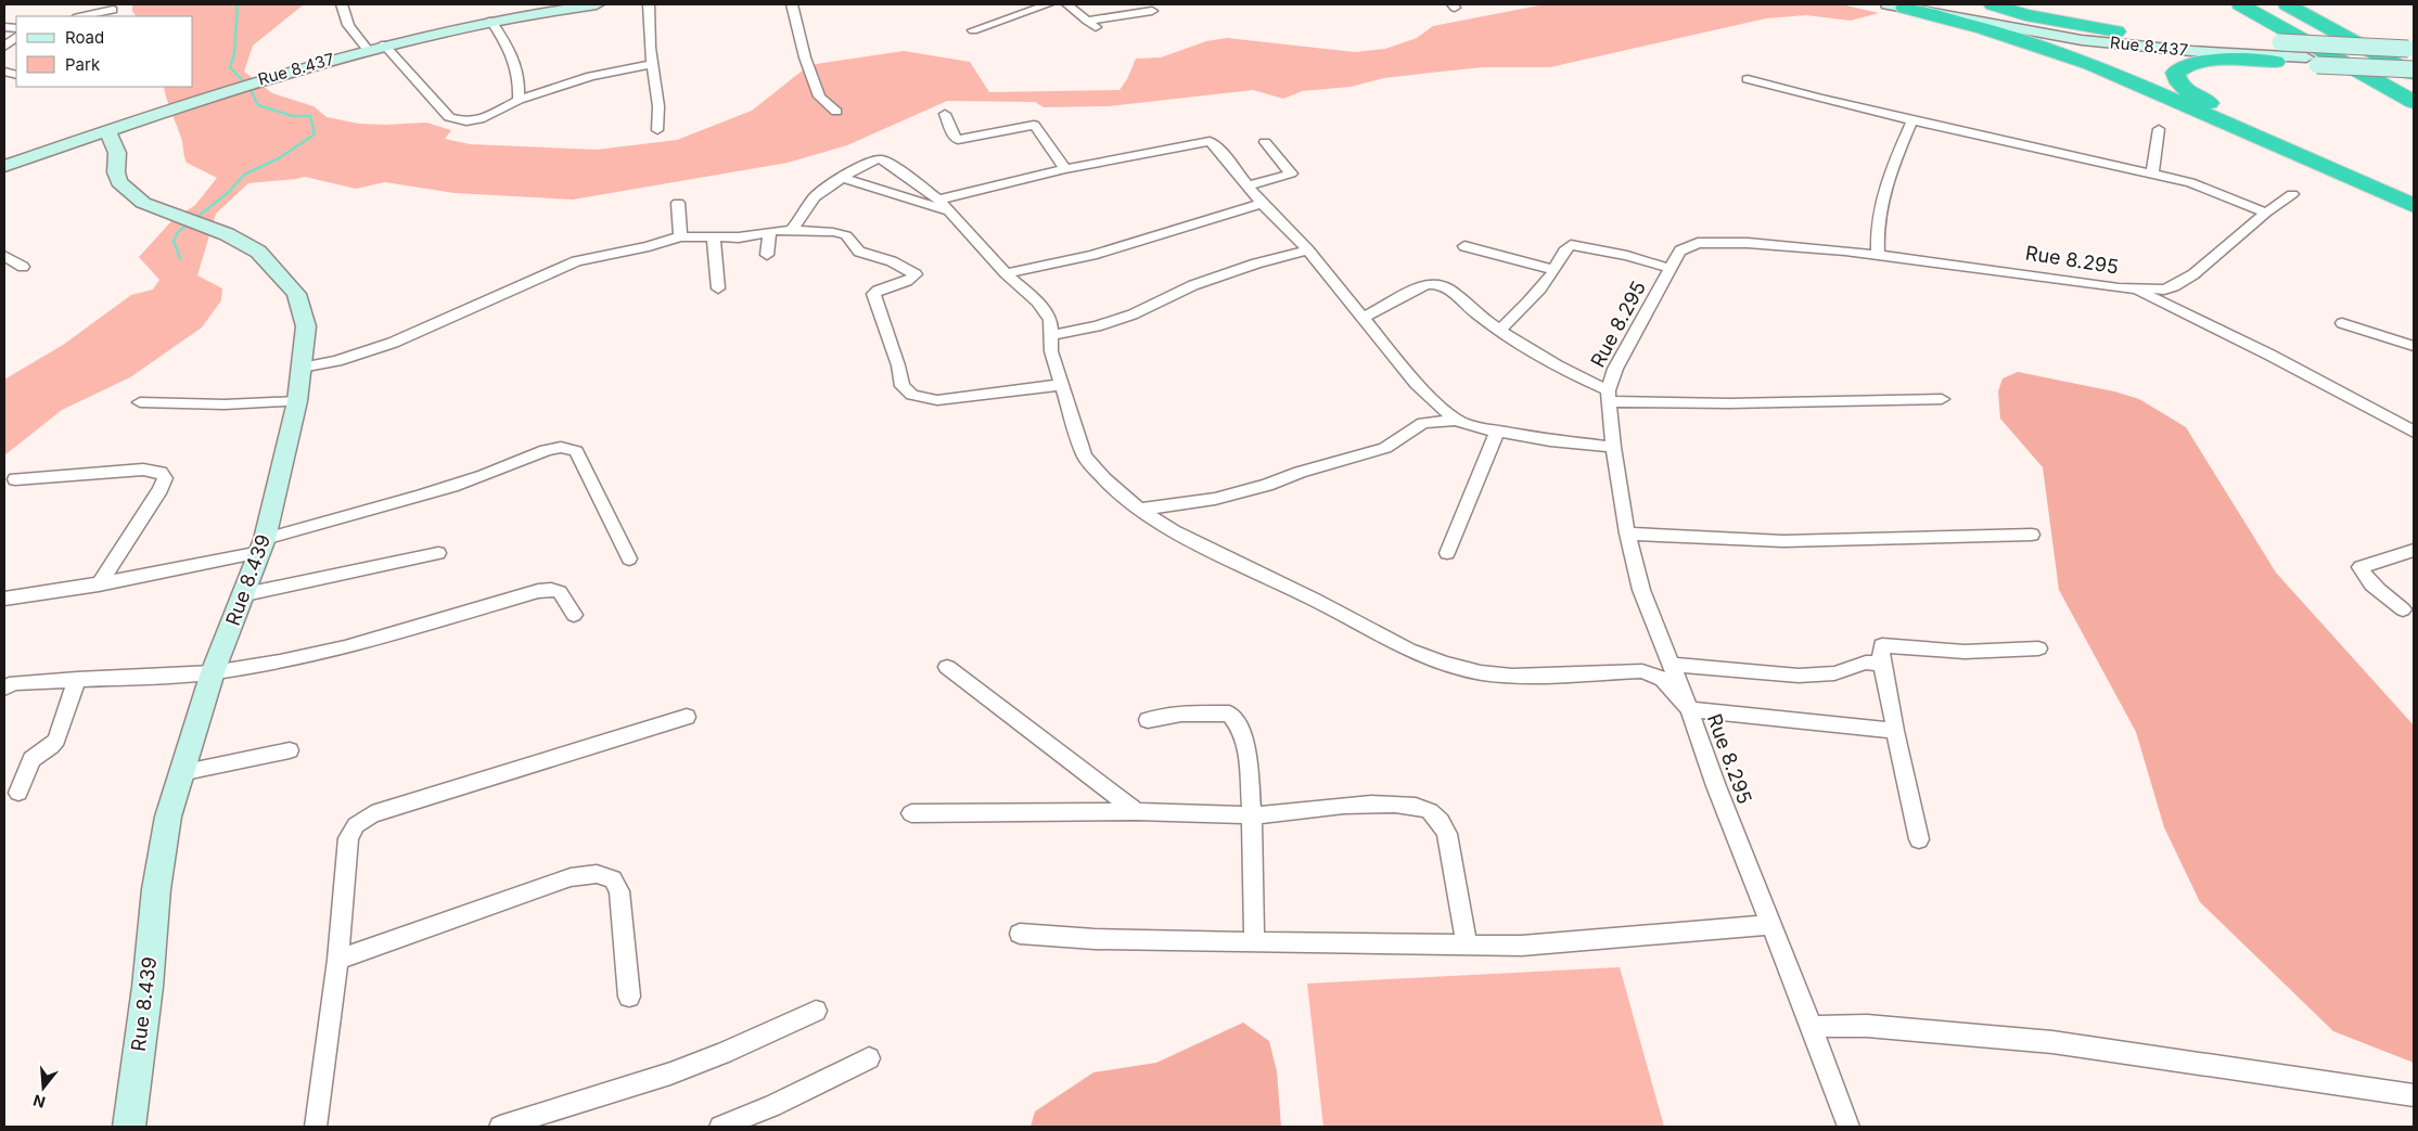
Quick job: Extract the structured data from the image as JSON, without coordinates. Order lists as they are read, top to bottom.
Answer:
{
  "streets": {
    "main road": ["Rue 8.437", "Rue 8.439"],
    "street": ["Rue 8.295"]
  },
  "crossings": [
    ["Rue 8.437", "Rue 8.439"]
  ],
  "legend": ["Road", "Park"],
  "north": "bottom"
}
